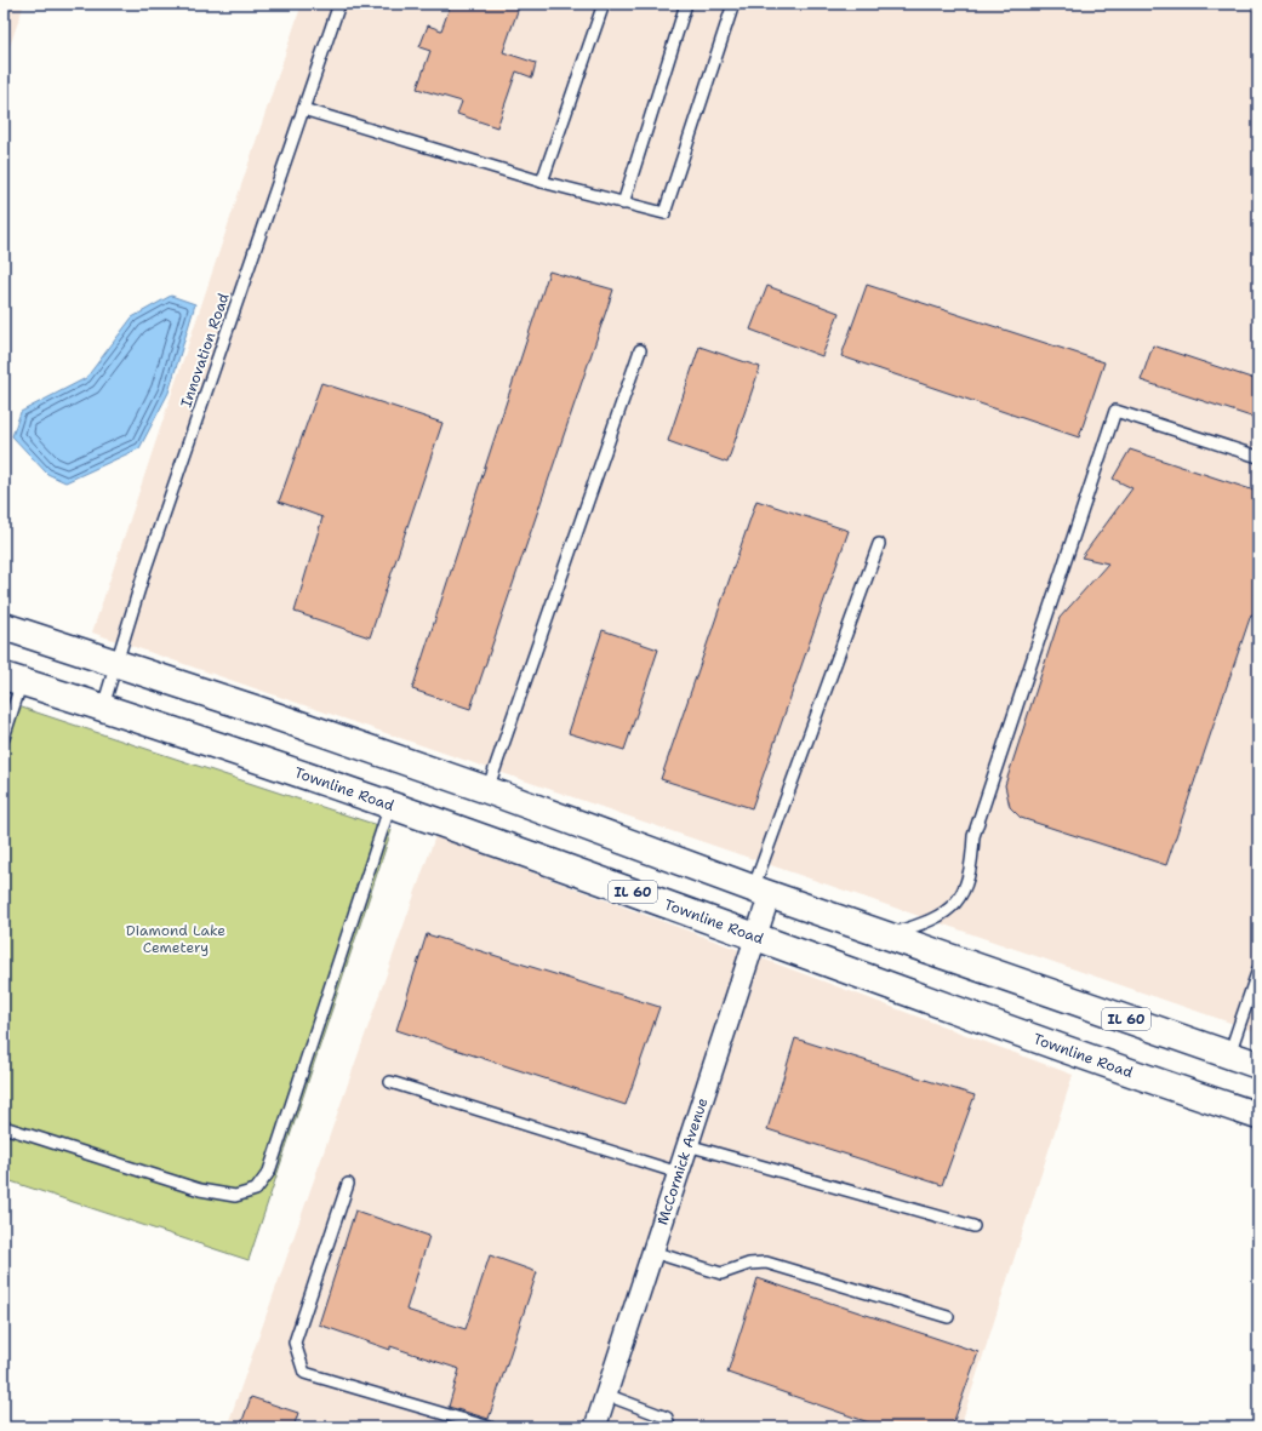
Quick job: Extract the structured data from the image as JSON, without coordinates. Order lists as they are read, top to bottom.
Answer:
{
  "streets": {
    "main road": ["Townline Road", "IL 60"],
    "street": ["McCormick Avenue"],
    "lane": ["Innovation Road"]
  },
  "crossings": [
    ["Innovation Road", "Townline Road"],
    ["Innovation Road", "IL 60"],
    ["Townline Road", "McCormick Avenue"],
    ["IL 60", "McCormick Avenue"]
  ],
  "parks": ["Diamond Lake Cemetery"]
}
